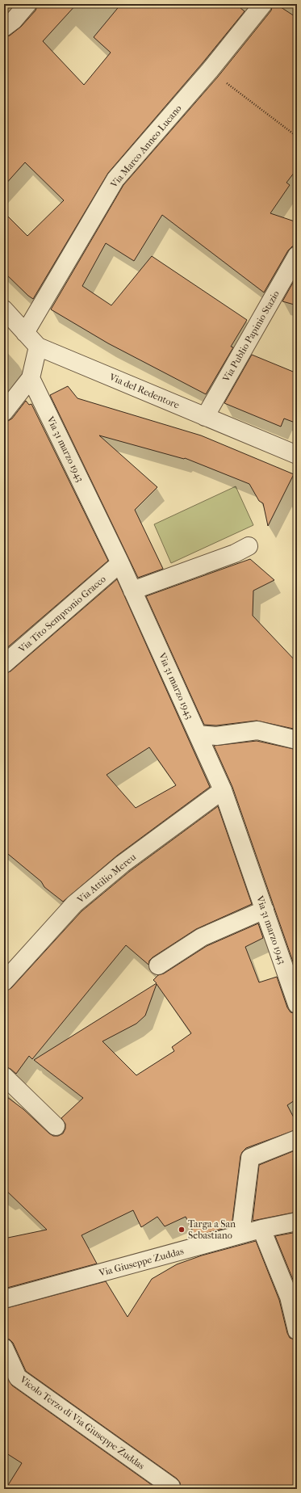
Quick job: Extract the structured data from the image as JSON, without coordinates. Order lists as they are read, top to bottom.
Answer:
{
  "streets": {
    "street": [
      "Via Marco Anneo Lucano",
      "Via Publio Papinio Stazio",
      "Via del Redentore",
      "Via 31 marzo 1943",
      "Via Tito Sempronio Gracco",
      "Via Attilio Mereu",
      "Via Giuseppe Zuddas",
      "Vicolo Terzo di Via Giuseppe Zuddas"
    ]
  },
  "crossings": [
    ["Via Marco Anneo Lucano", "Via del Redentore"],
    ["Via Publio Papinio Stazio", "Via del Redentore"],
    ["Via 31 marzo 1943", "Via Tito Sempronio Gracco"],
    ["Via 31 marzo 1943", "Via Attilio Mereu"]
  ],
  "places": ["Targa a San Sebastiano"]
}
